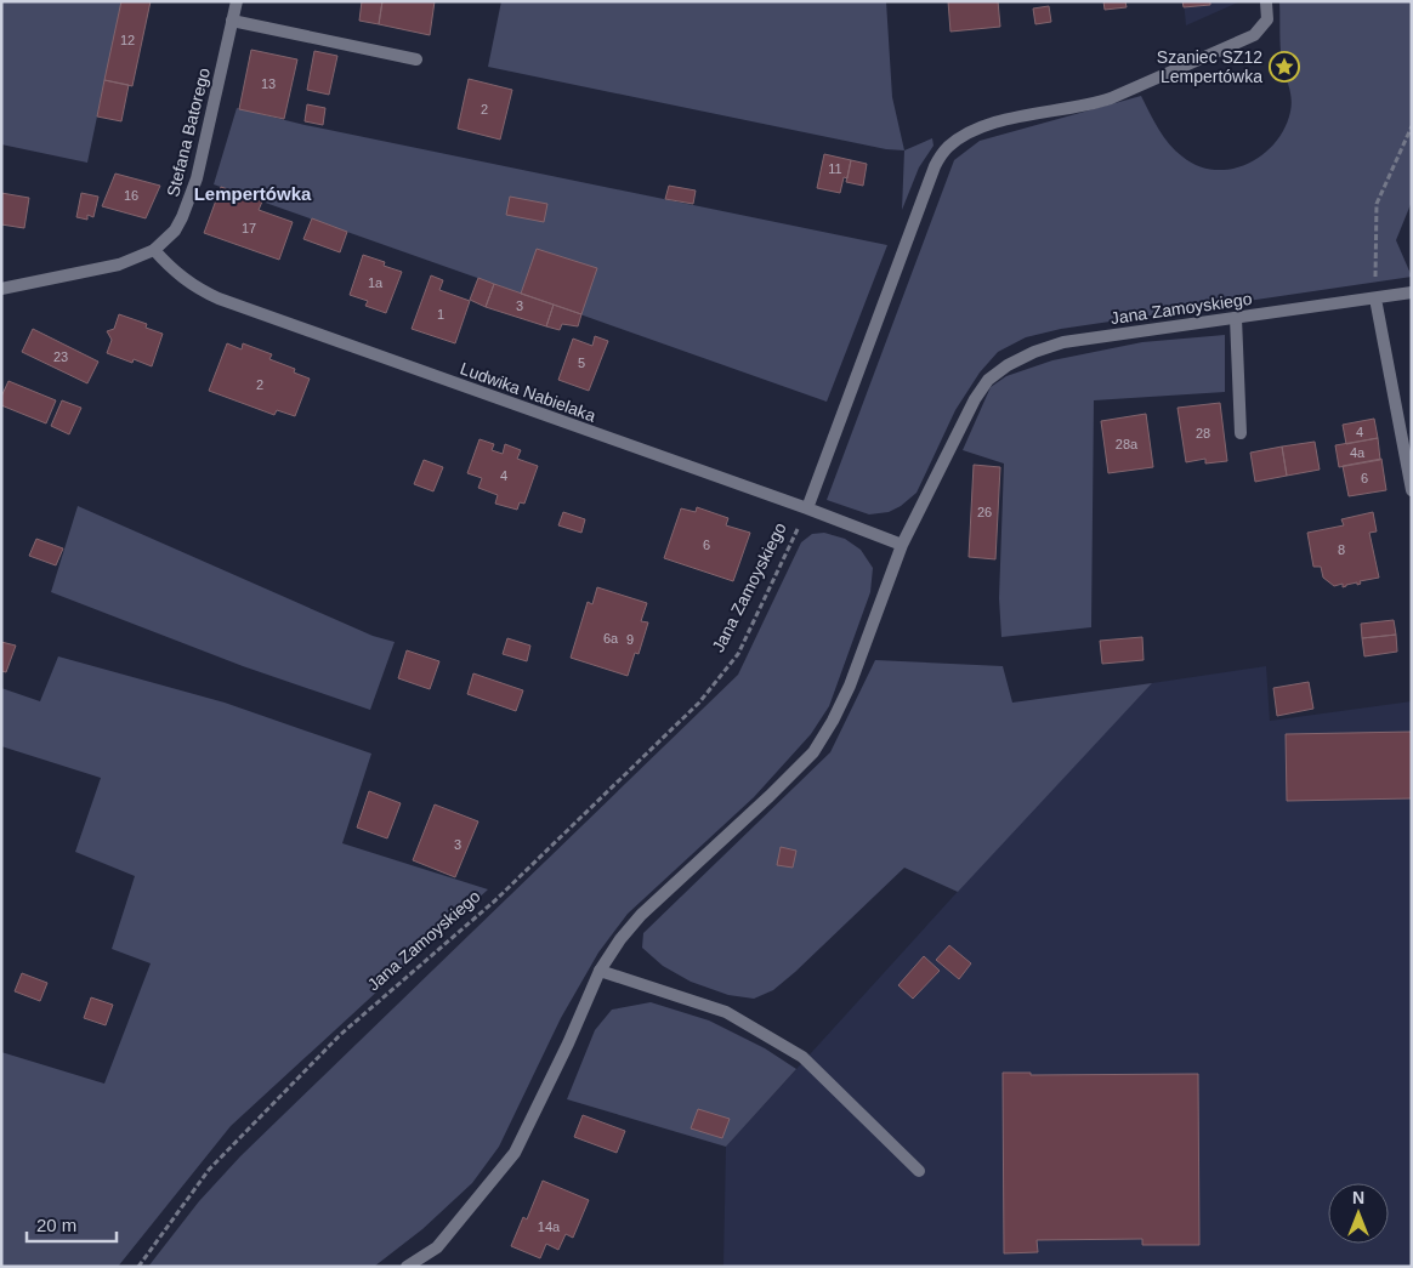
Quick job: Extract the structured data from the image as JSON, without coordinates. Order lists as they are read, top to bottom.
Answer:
{
  "streets": {
    "street": ["Stefana Batorego", "Jana Zamoyskiego", "Ludwika Nabielaka"]
  },
  "crossings": [
    ["Stefana Batorego", "Ludwika Nabielaka"],
    ["Jana Zamoyskiego", "Ludwika Nabielaka"]
  ],
  "districts": ["Lempertówka"],
  "places": {
    "place": ["Szaniec SZ12 Lempertówka"]
  },
  "house_numbers": [
    "12",
    "13",
    "2",
    "11",
    "16",
    "17",
    "1a",
    "3",
    "1",
    "23",
    "5",
    "2",
    "4",
    "28",
    "28a",
    "4a",
    "4",
    "6",
    "26",
    "6",
    "8",
    "6a",
    "9",
    "3",
    "14a"
  ],
  "scale_bar": "20 m",
  "north": "top"
}
